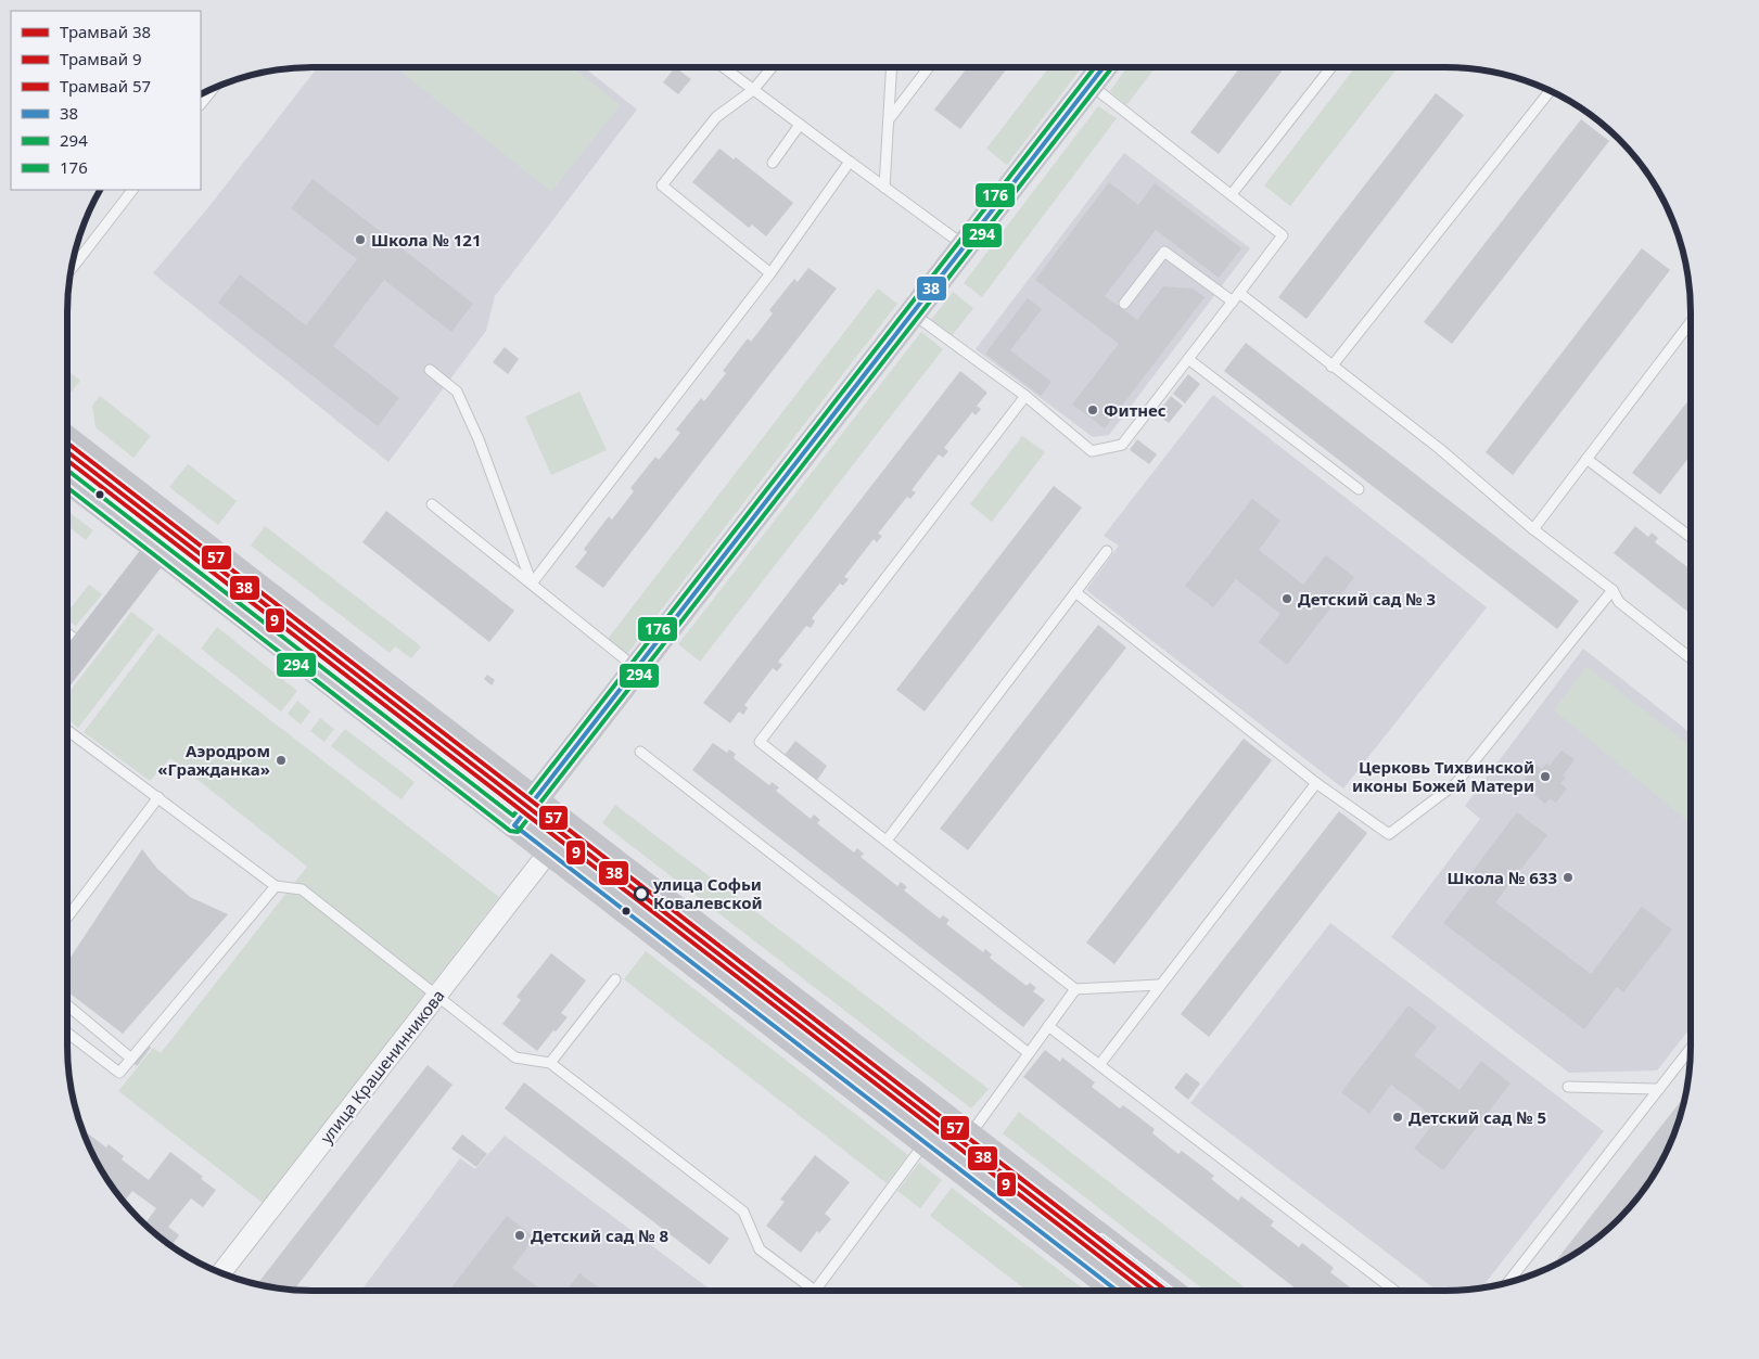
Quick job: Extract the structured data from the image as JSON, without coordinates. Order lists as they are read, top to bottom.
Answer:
{
  "streets": {
    "street": ["улица Крашенинникова"]
  },
  "places": [
    "Школа № 121",
    "Фитнес",
    "Детский сад № 3",
    "Аэродром «Гражданка»",
    "Церковь Тихвинской иконы Божей Матери",
    "Школа № 633",
    "улица Софьи Ковалевской",
    "Детский сад № 5",
    "Детский сад № 8"
  ],
  "lines": [
    "transit line 38",
    "transit line 294",
    "transit line 176",
    "tram line 57",
    "tram line 38",
    "tram line 9"
  ],
  "legend": [
    "Трамвай 38",
    "Трамвай 9",
    "Трамвай 57",
    "38",
    "294",
    "176"
  ]
}
